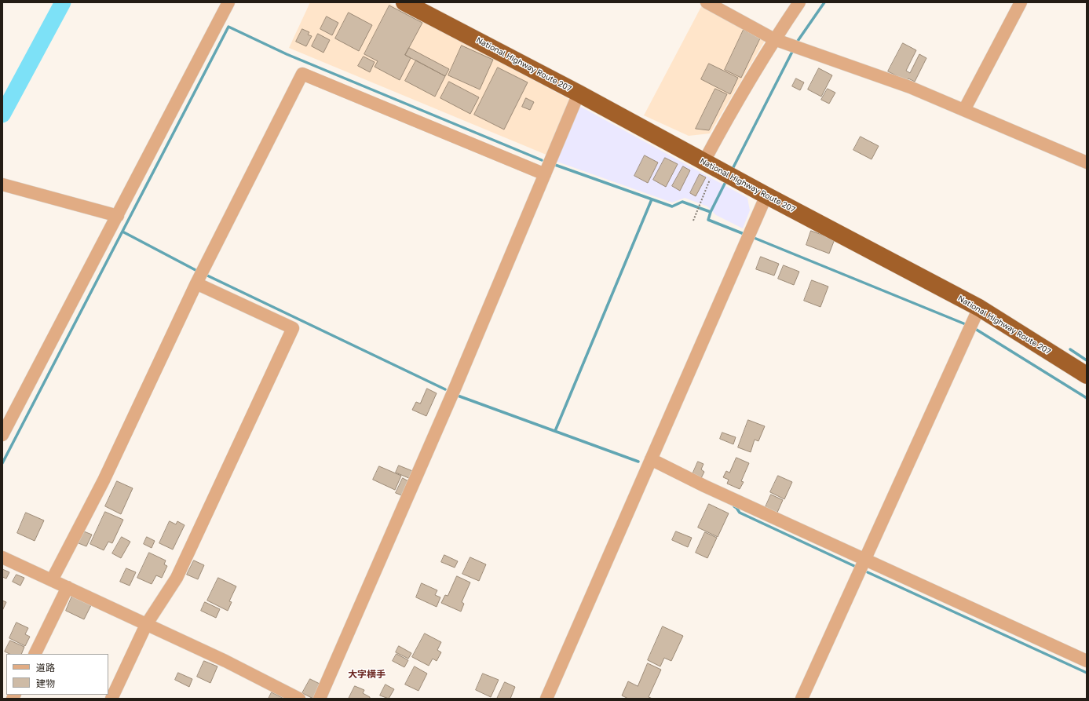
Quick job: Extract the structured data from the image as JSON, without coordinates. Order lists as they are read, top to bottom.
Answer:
{
  "streets": {
    "highway": ["National Highway Route 207"]
  },
  "districts": ["大字横手"],
  "legend": ["道路", "建物"]
}
